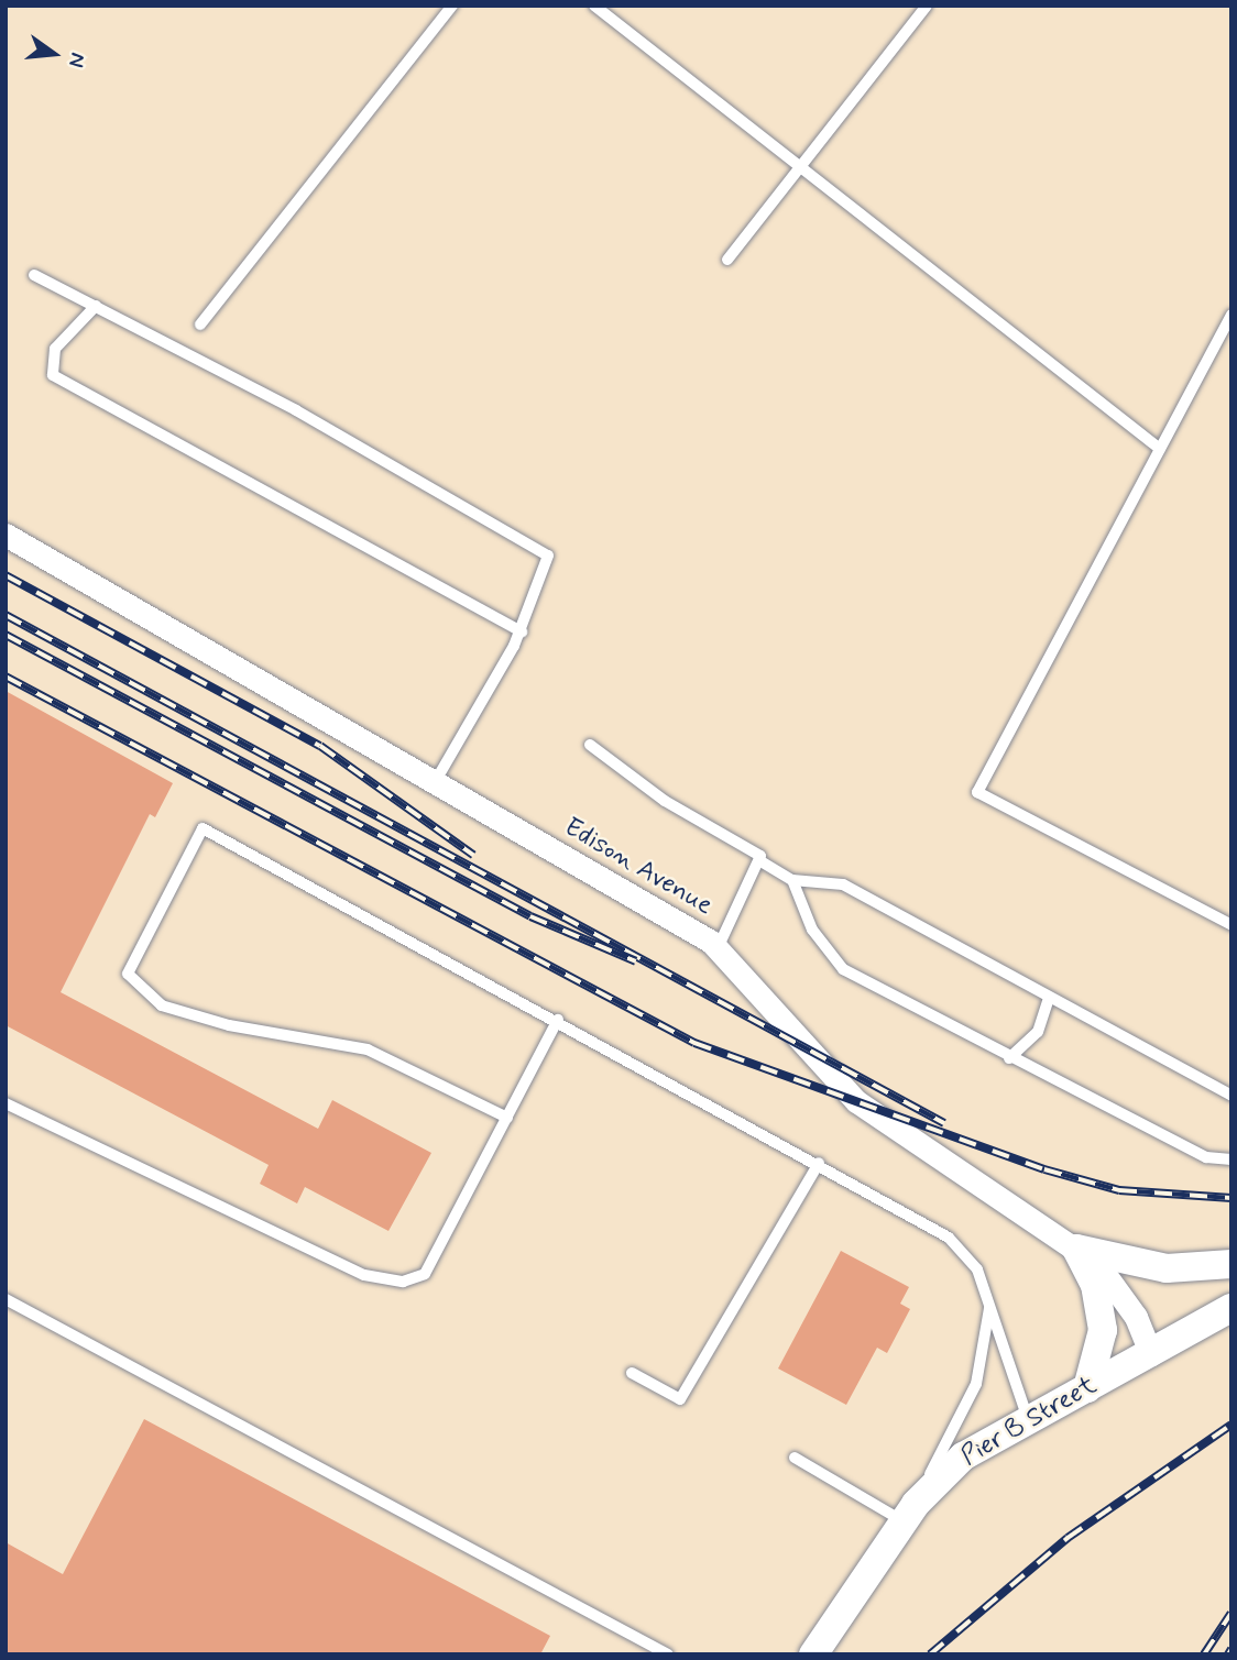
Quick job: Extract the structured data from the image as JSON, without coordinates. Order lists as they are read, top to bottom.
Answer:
{
  "streets": {
    "street": ["Edison Avenue", "Pier B Street"]
  },
  "crossings": [
    ["Edison Avenue", "Pier B Street"]
  ],
  "north": "right"
}
